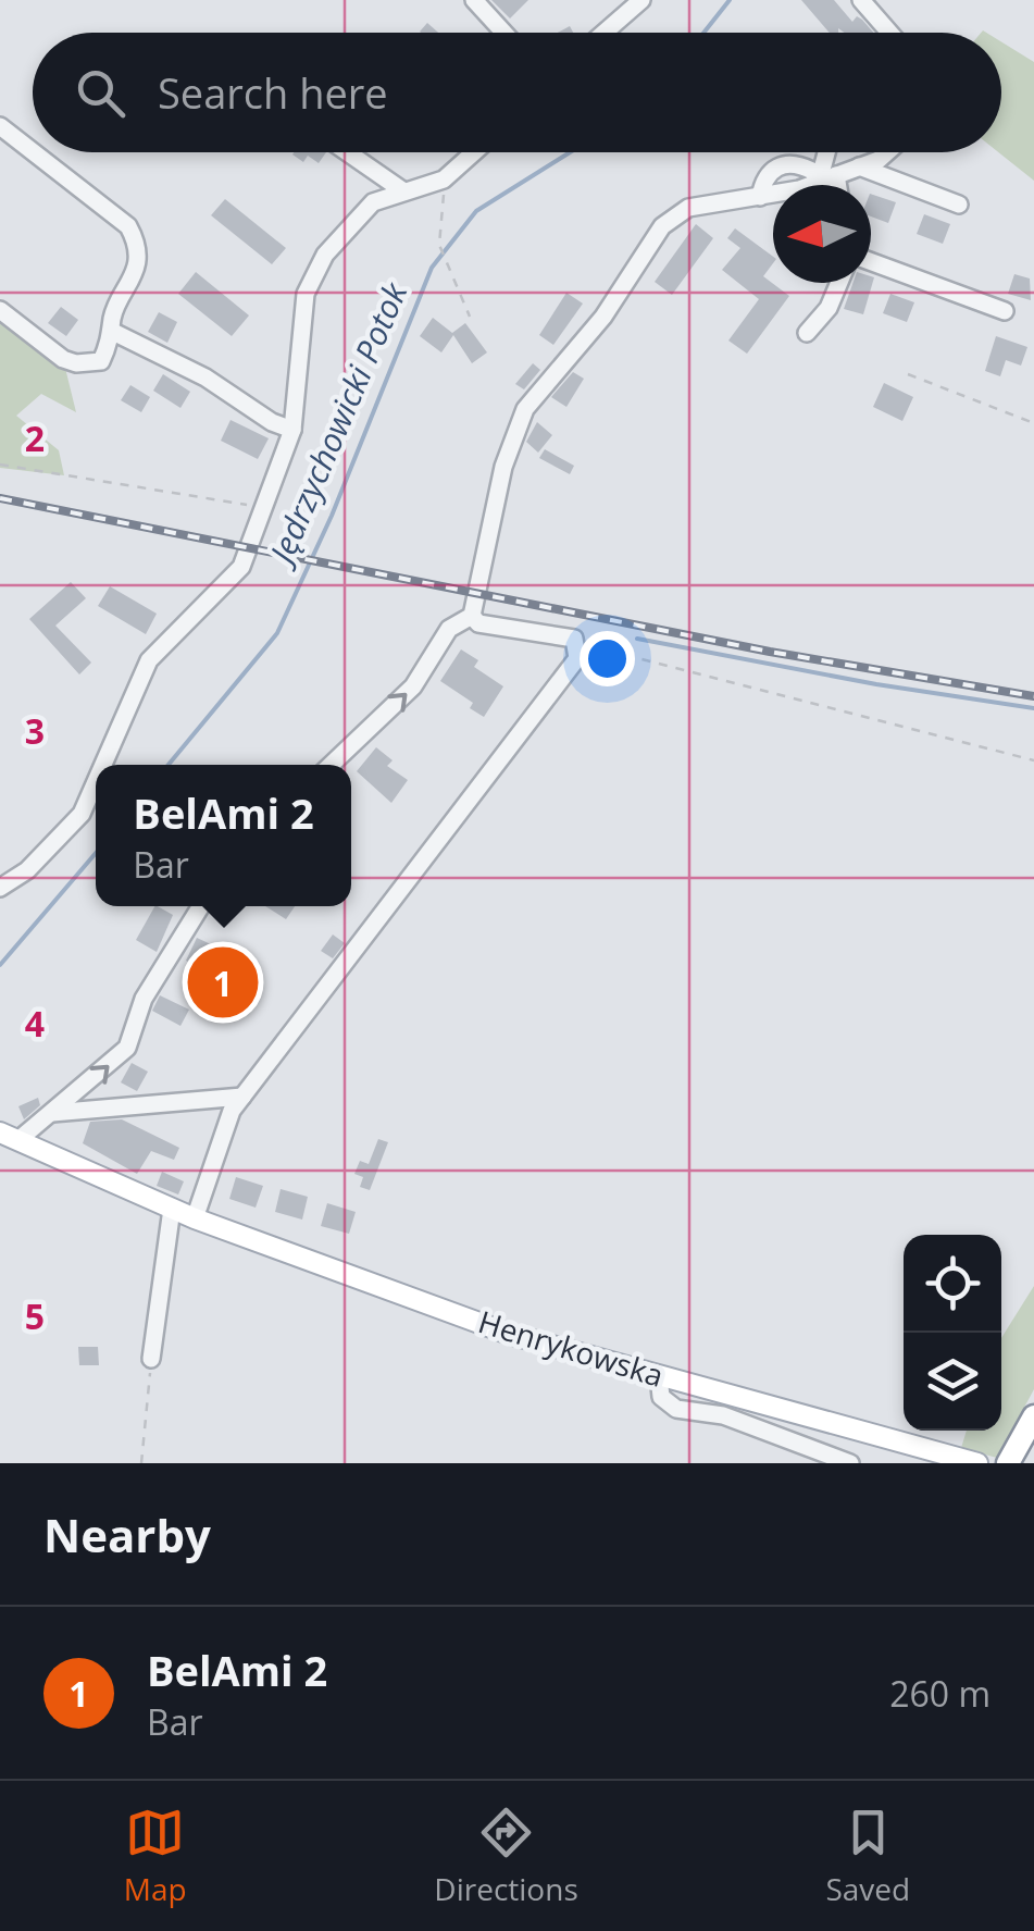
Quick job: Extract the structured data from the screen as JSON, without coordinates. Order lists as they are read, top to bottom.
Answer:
{
  "streets": {
    "main road": ["Henrykowska"]
  },
  "water": ["Jędrzychowicki Potok"],
  "north": "left",
  "page": {
    "search": "Search here",
    "popup": ["BelAmi 2", "Bar"],
    "pins": "1",
    "heading": "Nearby",
    "list": [
      {
        "mark": "1",
        "name": "BelAmi 2",
        "note": "Bar",
        "value": "260 m"
      }
    ],
    "nav": ["Map", "Directions", "Saved"]
  },
  "grid": {
    "rows": [
      "2",
      "3",
      "4",
      "5"
    ]
  }
}
